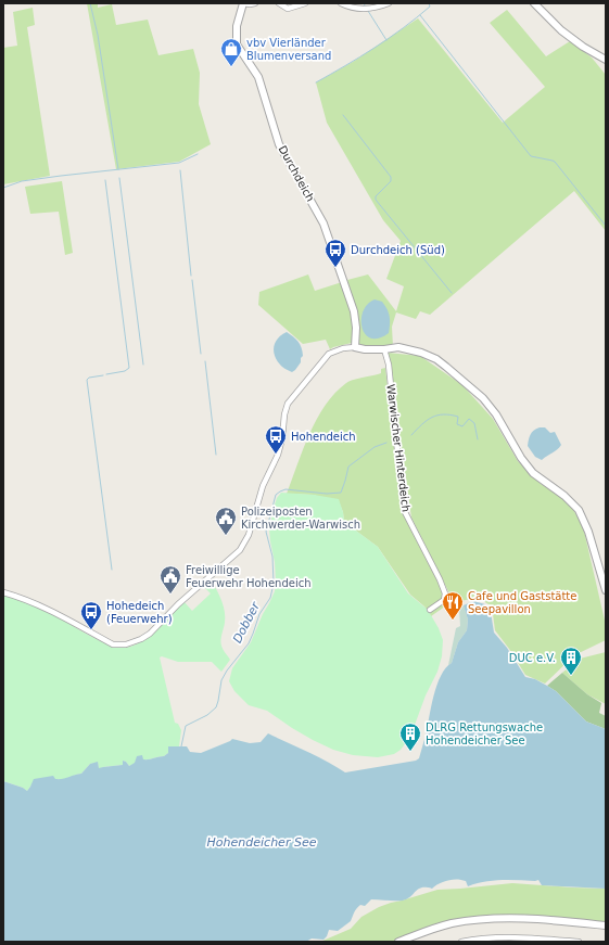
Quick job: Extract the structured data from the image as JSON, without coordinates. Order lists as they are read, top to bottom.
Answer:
{
  "streets": {
    "street": ["Durchdeich", "Warwischer Hinterdeich"]
  },
  "water": ["Dobber", "Hohendeicher See"],
  "places": {
    "shop": ["vbv Vierländer Blumenversand"],
    "bus stop": ["Durchdeich (Süd)", "Hohendeich", "Hohedeich (Feuerwehr)"],
    "public building": ["Polizeiposten Kirchwerder-Warwisch", "Freiwillige Feuerwehr Hohendeich"],
    "restaurant": ["Cafe und Gaststätte Seepavillon"],
    "building": ["DUC e.V.", "DLRG Rettungswache Hohendeicher See"]
  }
}
